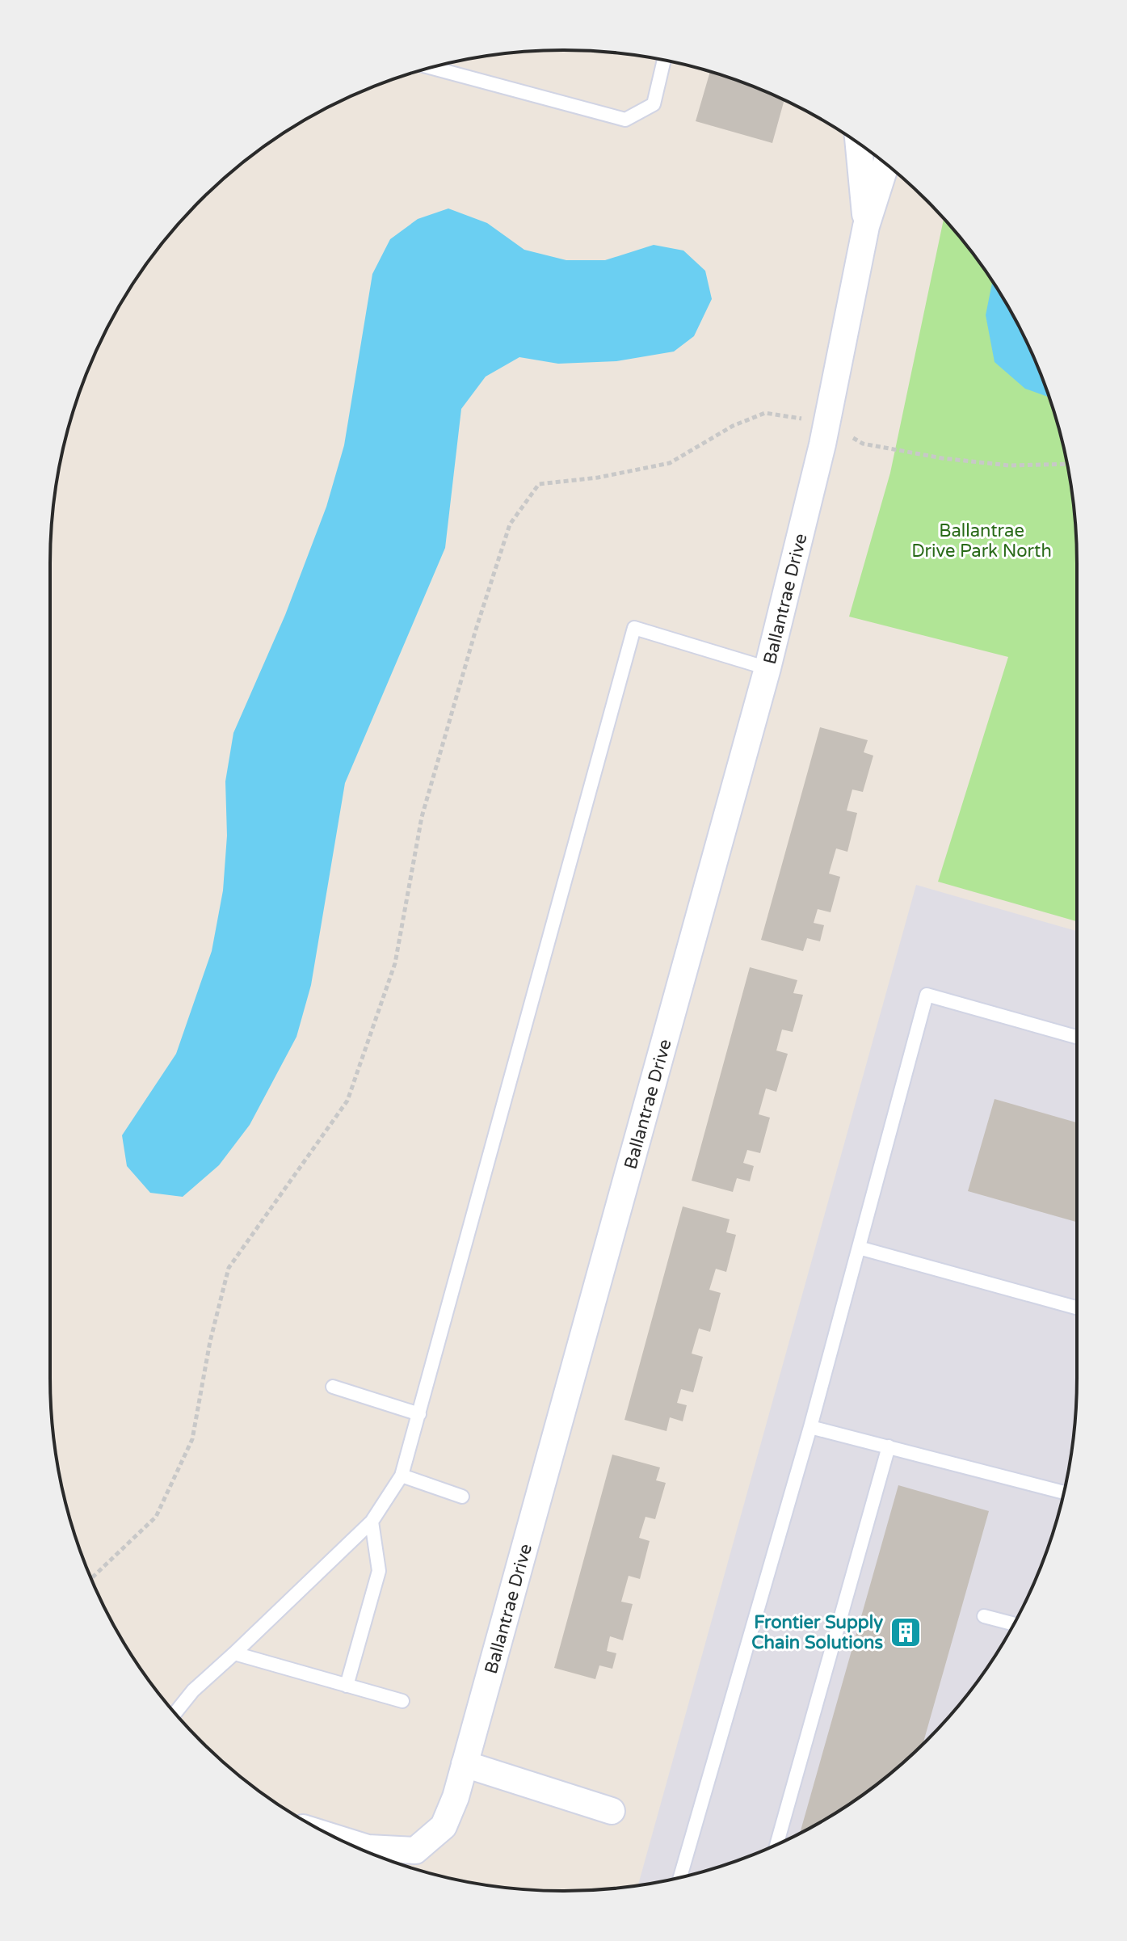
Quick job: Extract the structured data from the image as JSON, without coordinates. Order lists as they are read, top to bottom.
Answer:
{
  "streets": {
    "street": ["Ballantrae Drive"]
  },
  "parks": ["Ballantrae Drive Park North"],
  "places": {
    "building": ["Frontier Supply Chain Solutions"]
  }
}
